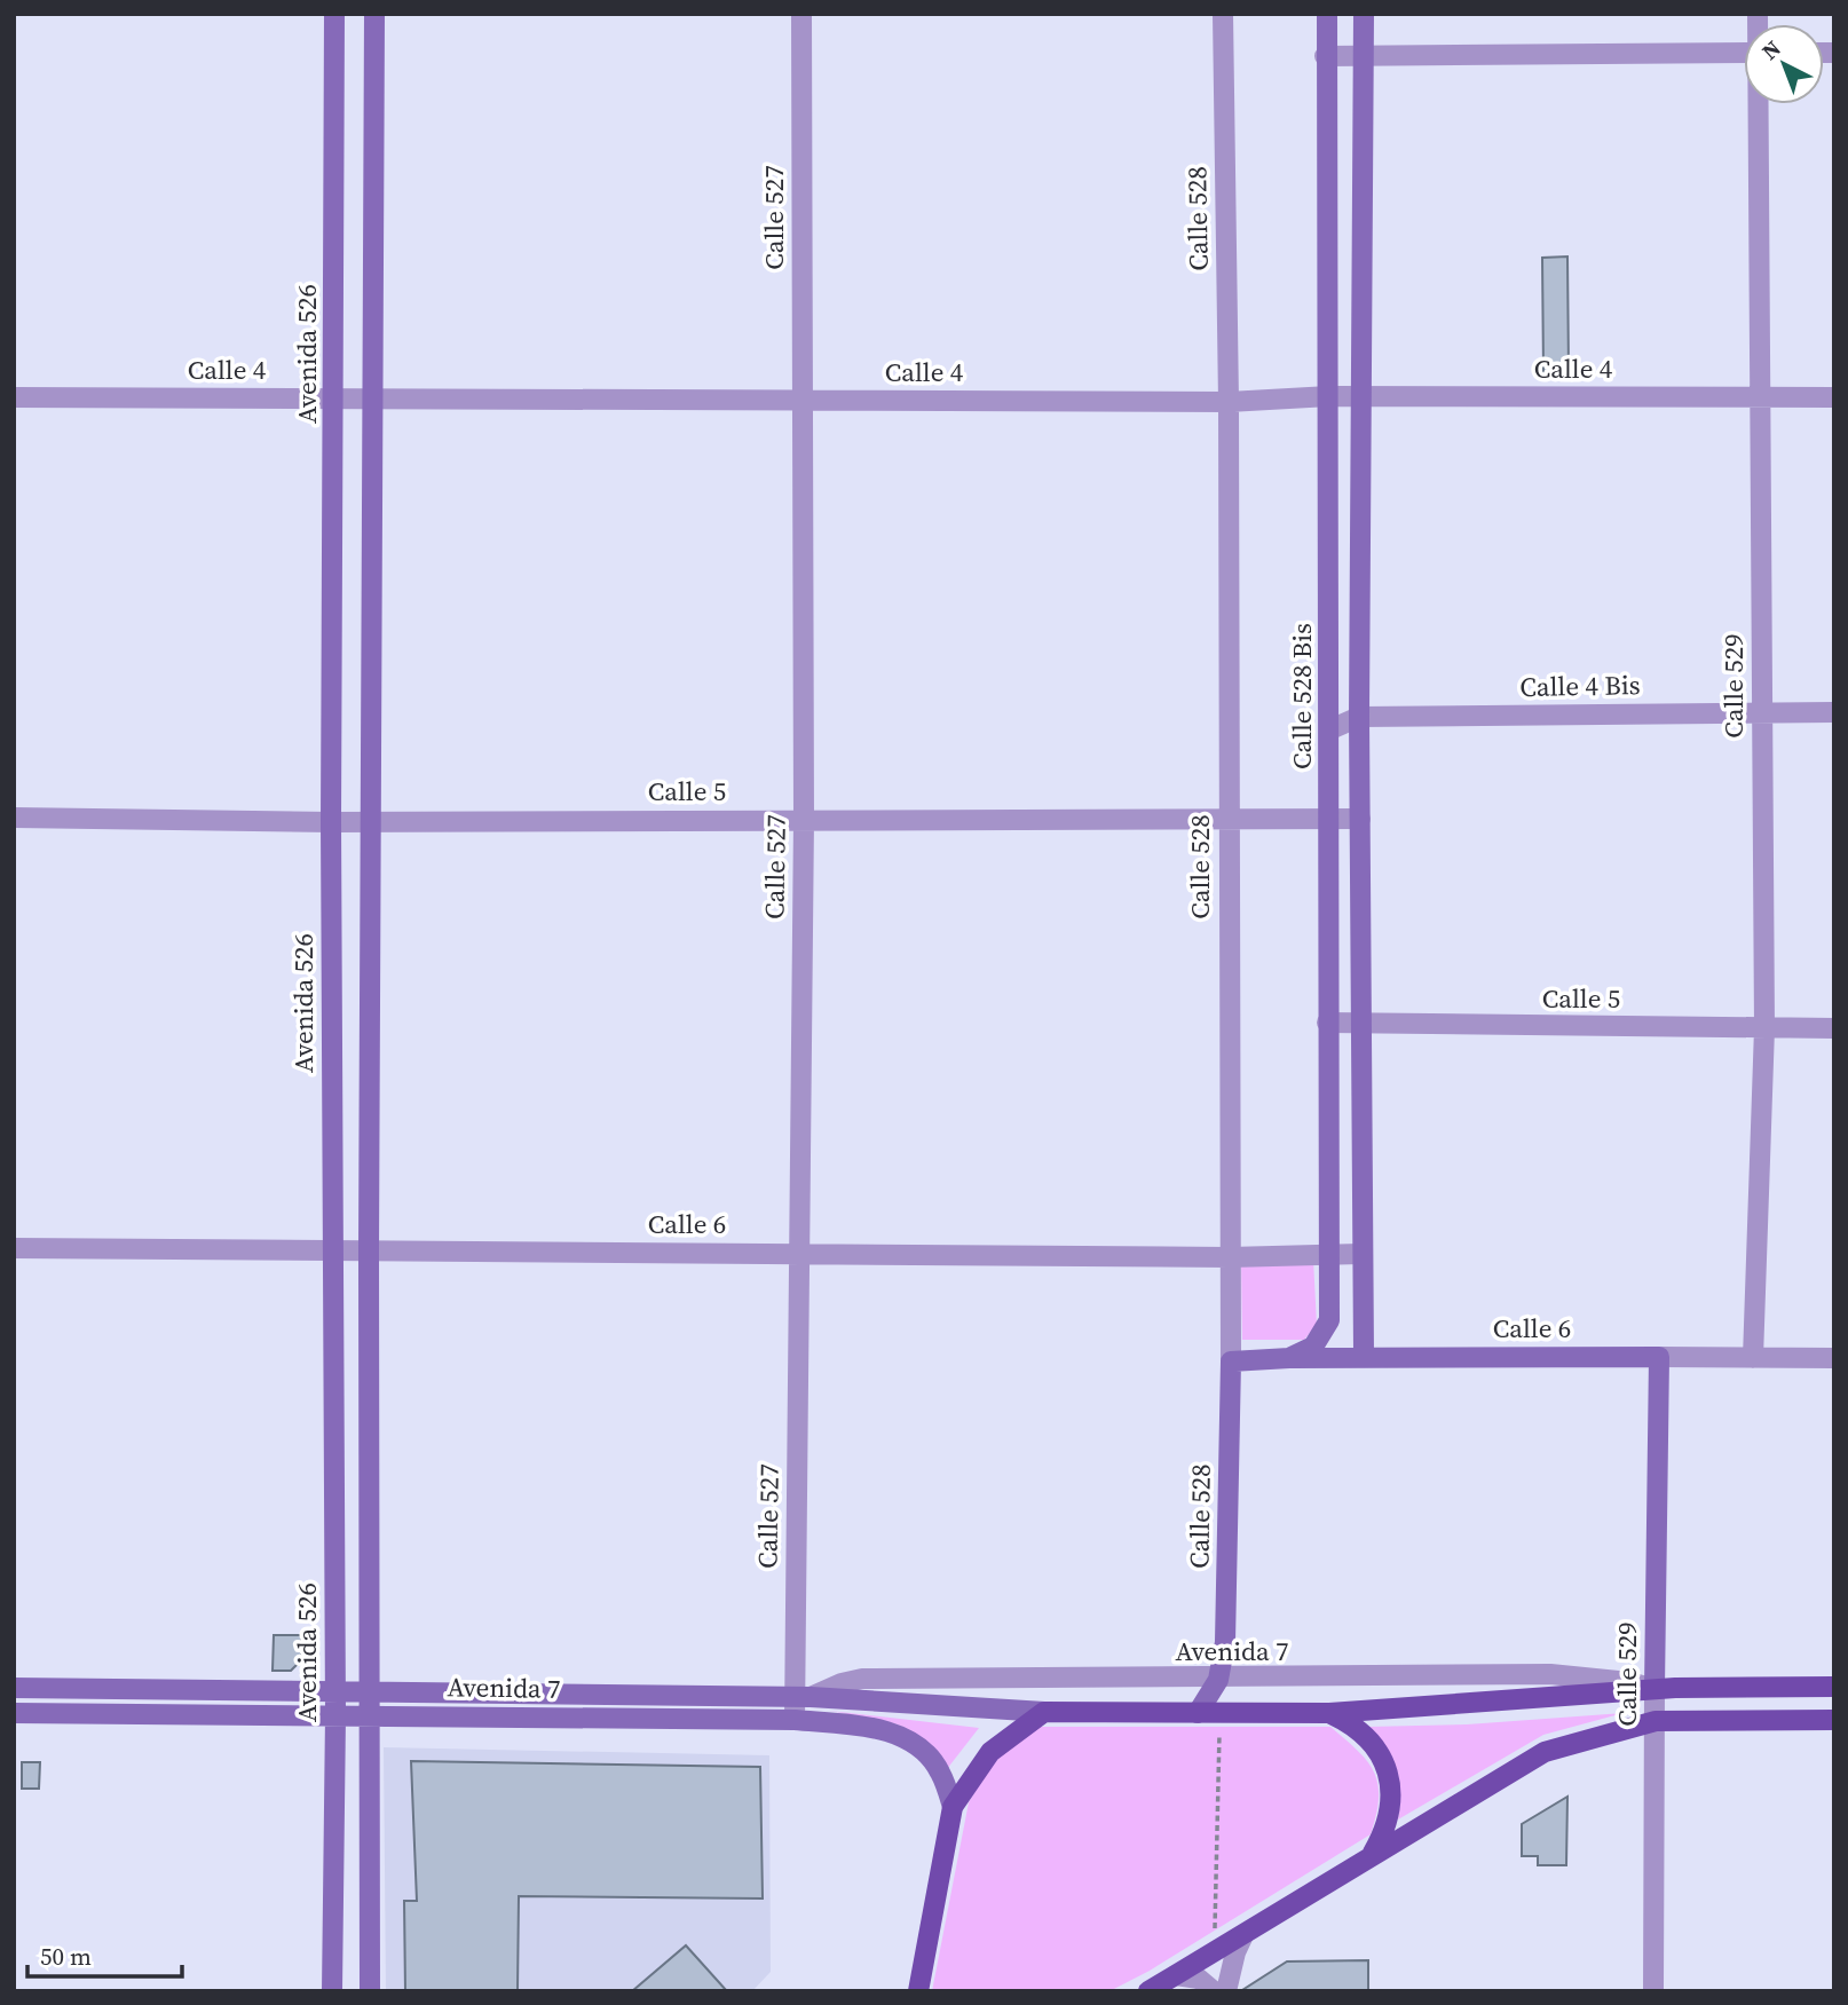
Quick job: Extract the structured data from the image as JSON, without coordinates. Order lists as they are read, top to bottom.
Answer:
{
  "streets": {
    "main road": [
      "Calle 528",
      "Avenida 526",
      "Calle 529",
      "Calle 528 Bis",
      "Calle 6",
      "Avenida 7"
    ],
    "street": [
      "Calle 527",
      "Calle 4",
      "Calle 4 Bis",
      "Calle 5"
    ]
  },
  "crossings": [
    ["Calle 527", "Calle 4"],
    ["Calle 527", "Calle 5"],
    ["Calle 527", "Calle 6"],
    ["Calle 527", "Avenida 7"],
    ["Calle 528", "Calle 4"],
    ["Calle 528", "Calle 5"],
    ["Calle 528", "Calle 6"],
    ["Calle 528", "Avenida 7"],
    ["Avenida 526", "Calle 4"],
    ["Avenida 526", "Calle 5"],
    ["Avenida 526", "Calle 6"],
    ["Avenida 526", "Avenida 7"],
    ["Calle 4", "Calle 529"],
    ["Calle 4", "Calle 528 Bis"],
    ["Calle 4 Bis", "Calle 529"],
    ["Calle 4 Bis", "Calle 528 Bis"],
    ["Calle 529", "Calle 5"],
    ["Calle 529", "Calle 6"],
    ["Calle 529", "Avenida 7"],
    ["Calle 528 Bis", "Calle 5"],
    ["Calle 528 Bis", "Calle 6"]
  ],
  "scale_bar": "50 m",
  "north": "top left"
}
